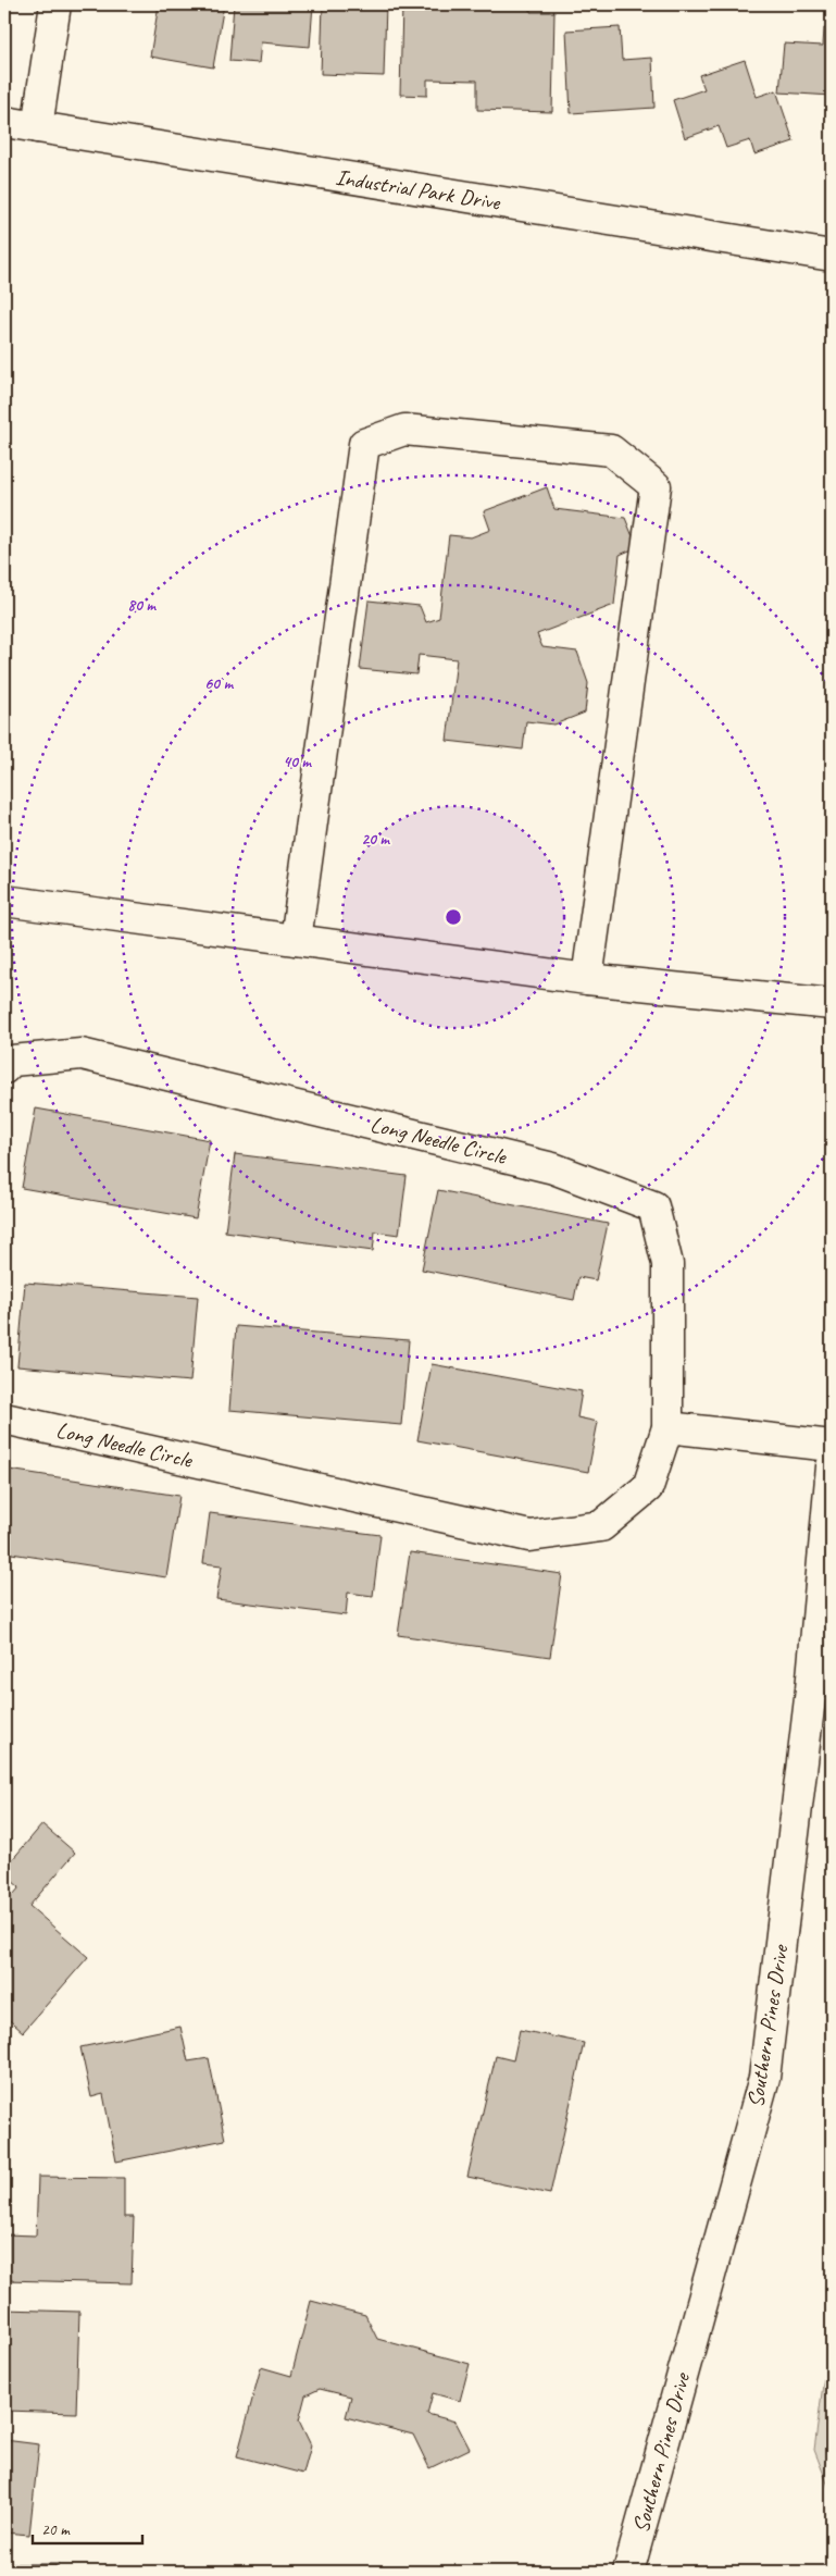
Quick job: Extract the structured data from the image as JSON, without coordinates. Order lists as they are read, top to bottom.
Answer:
{
  "streets": {
    "street": ["Industrial Park Drive", "Long Needle Circle", "Southern Pines Drive"]
  },
  "scale_bar": "20 m",
  "rings": [
    "80 m",
    "60 m",
    "40 m",
    "20 m"
  ]
}
